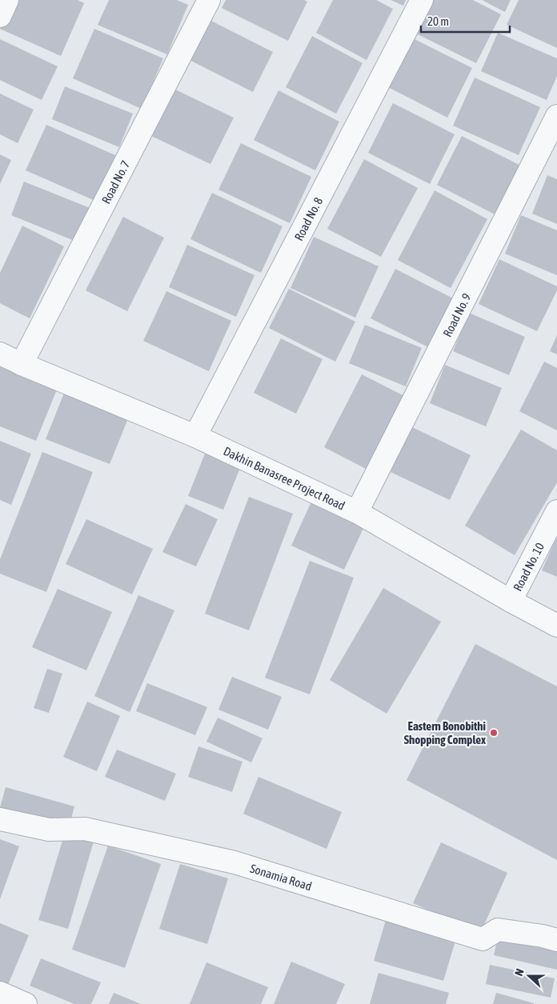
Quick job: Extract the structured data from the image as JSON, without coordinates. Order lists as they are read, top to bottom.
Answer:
{
  "streets": {
    "street": [
      "Road No. 7",
      "Road No. 8",
      "Road No. 9",
      "Dakhin Banasree Project Road",
      "Road No. 10",
      "Sonamia Road"
    ]
  },
  "crossings": [
    ["Road No. 7", "Dakhin Banasree Project Road"],
    ["Road No. 8", "Dakhin Banasree Project Road"],
    ["Road No. 9", "Dakhin Banasree Project Road"],
    ["Dakhin Banasree Project Road", "Road No. 10"]
  ],
  "places": ["Eastern Bonobithi Shopping Complex"],
  "scale_bar": "20 m",
  "north": "left"
}
